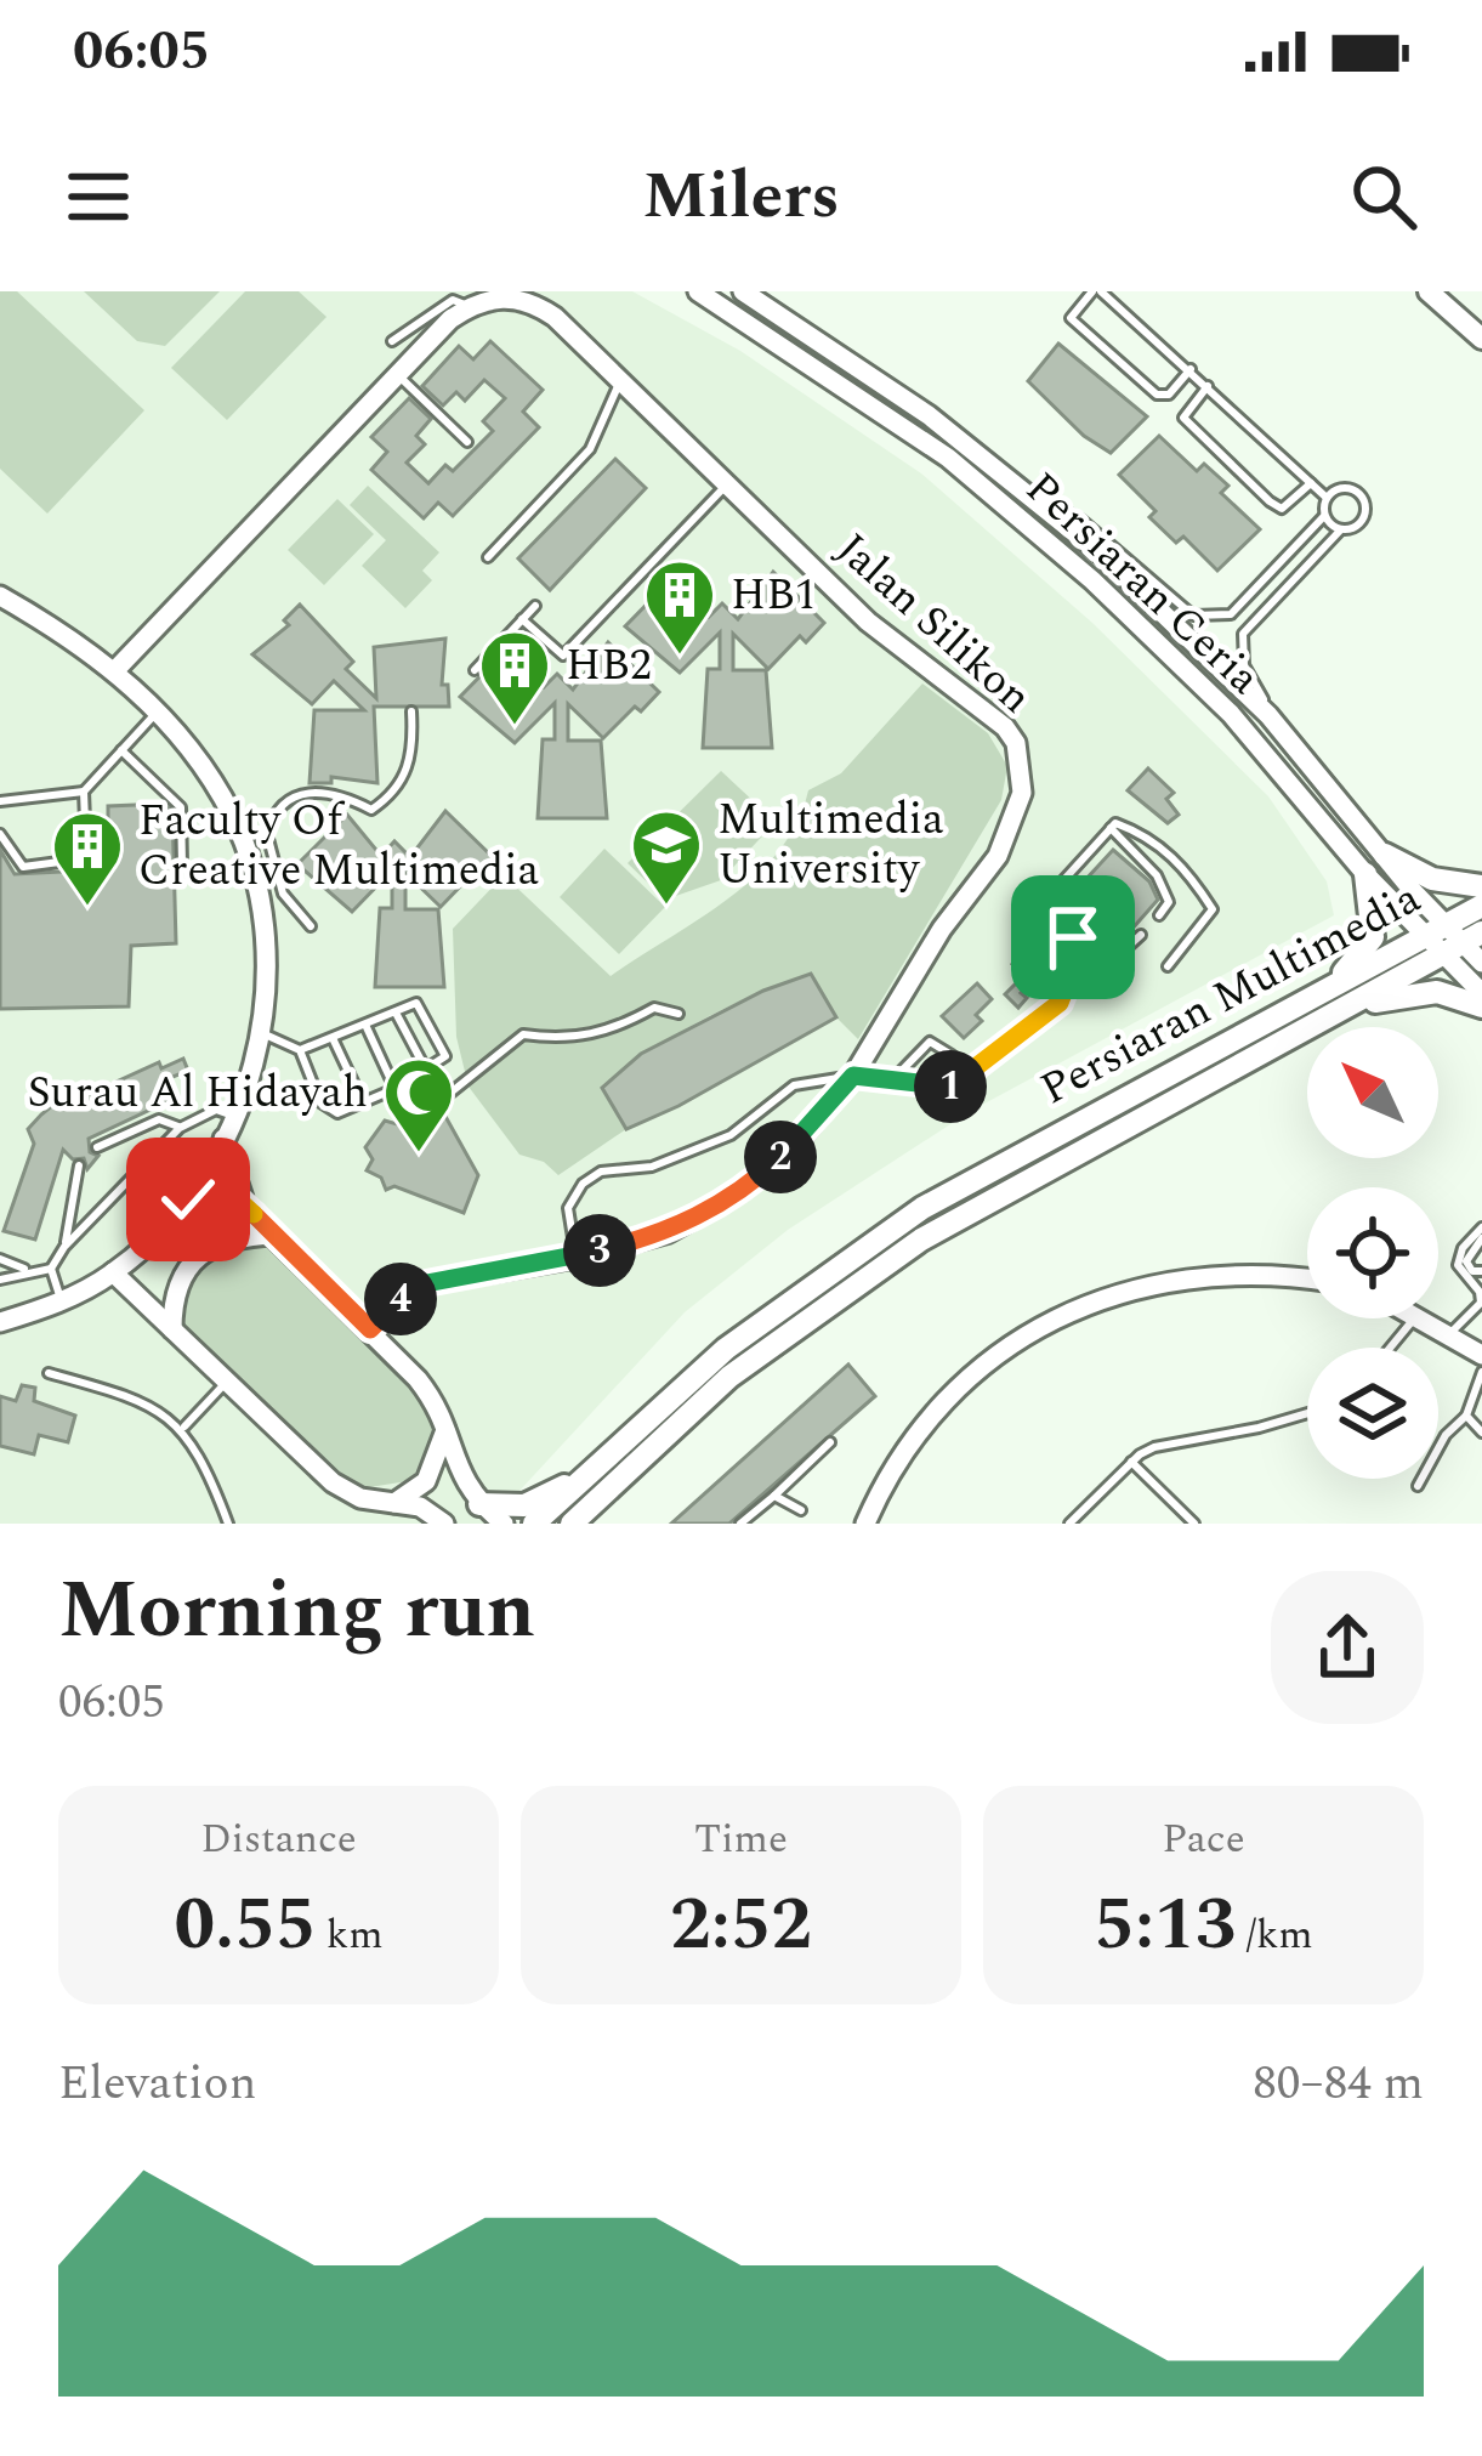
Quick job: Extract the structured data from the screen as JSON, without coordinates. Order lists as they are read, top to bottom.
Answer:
{
  "streets": {
    "main road": ["Persiaran Multimedia"],
    "street": ["Persiaran Ceria", "Jalan Silikon"]
  },
  "crossings": [
    ["Persiaran Ceria", "Persiaran Multimedia"]
  ],
  "places": {
    "building": ["HB1", "HB2", "Faculty Of Creative Multimedia"],
    "school or university": ["Multimedia University"],
    "mosque": ["Surau Al Hidayah"]
  },
  "north": "top left",
  "page": {
    "status": "06:05",
    "header": "Milers",
    "pins": [
      "1",
      "2",
      "3",
      "4"
    ],
    "heading": ["Morning run", "06:05"],
    "stats": [
      ["Distance", "0.55 km"],
      ["Time", "2:52"],
      ["Pace", "5:13 /km"]
    ],
    "chart": ["Elevation", "80–84 m"]
  }
}
